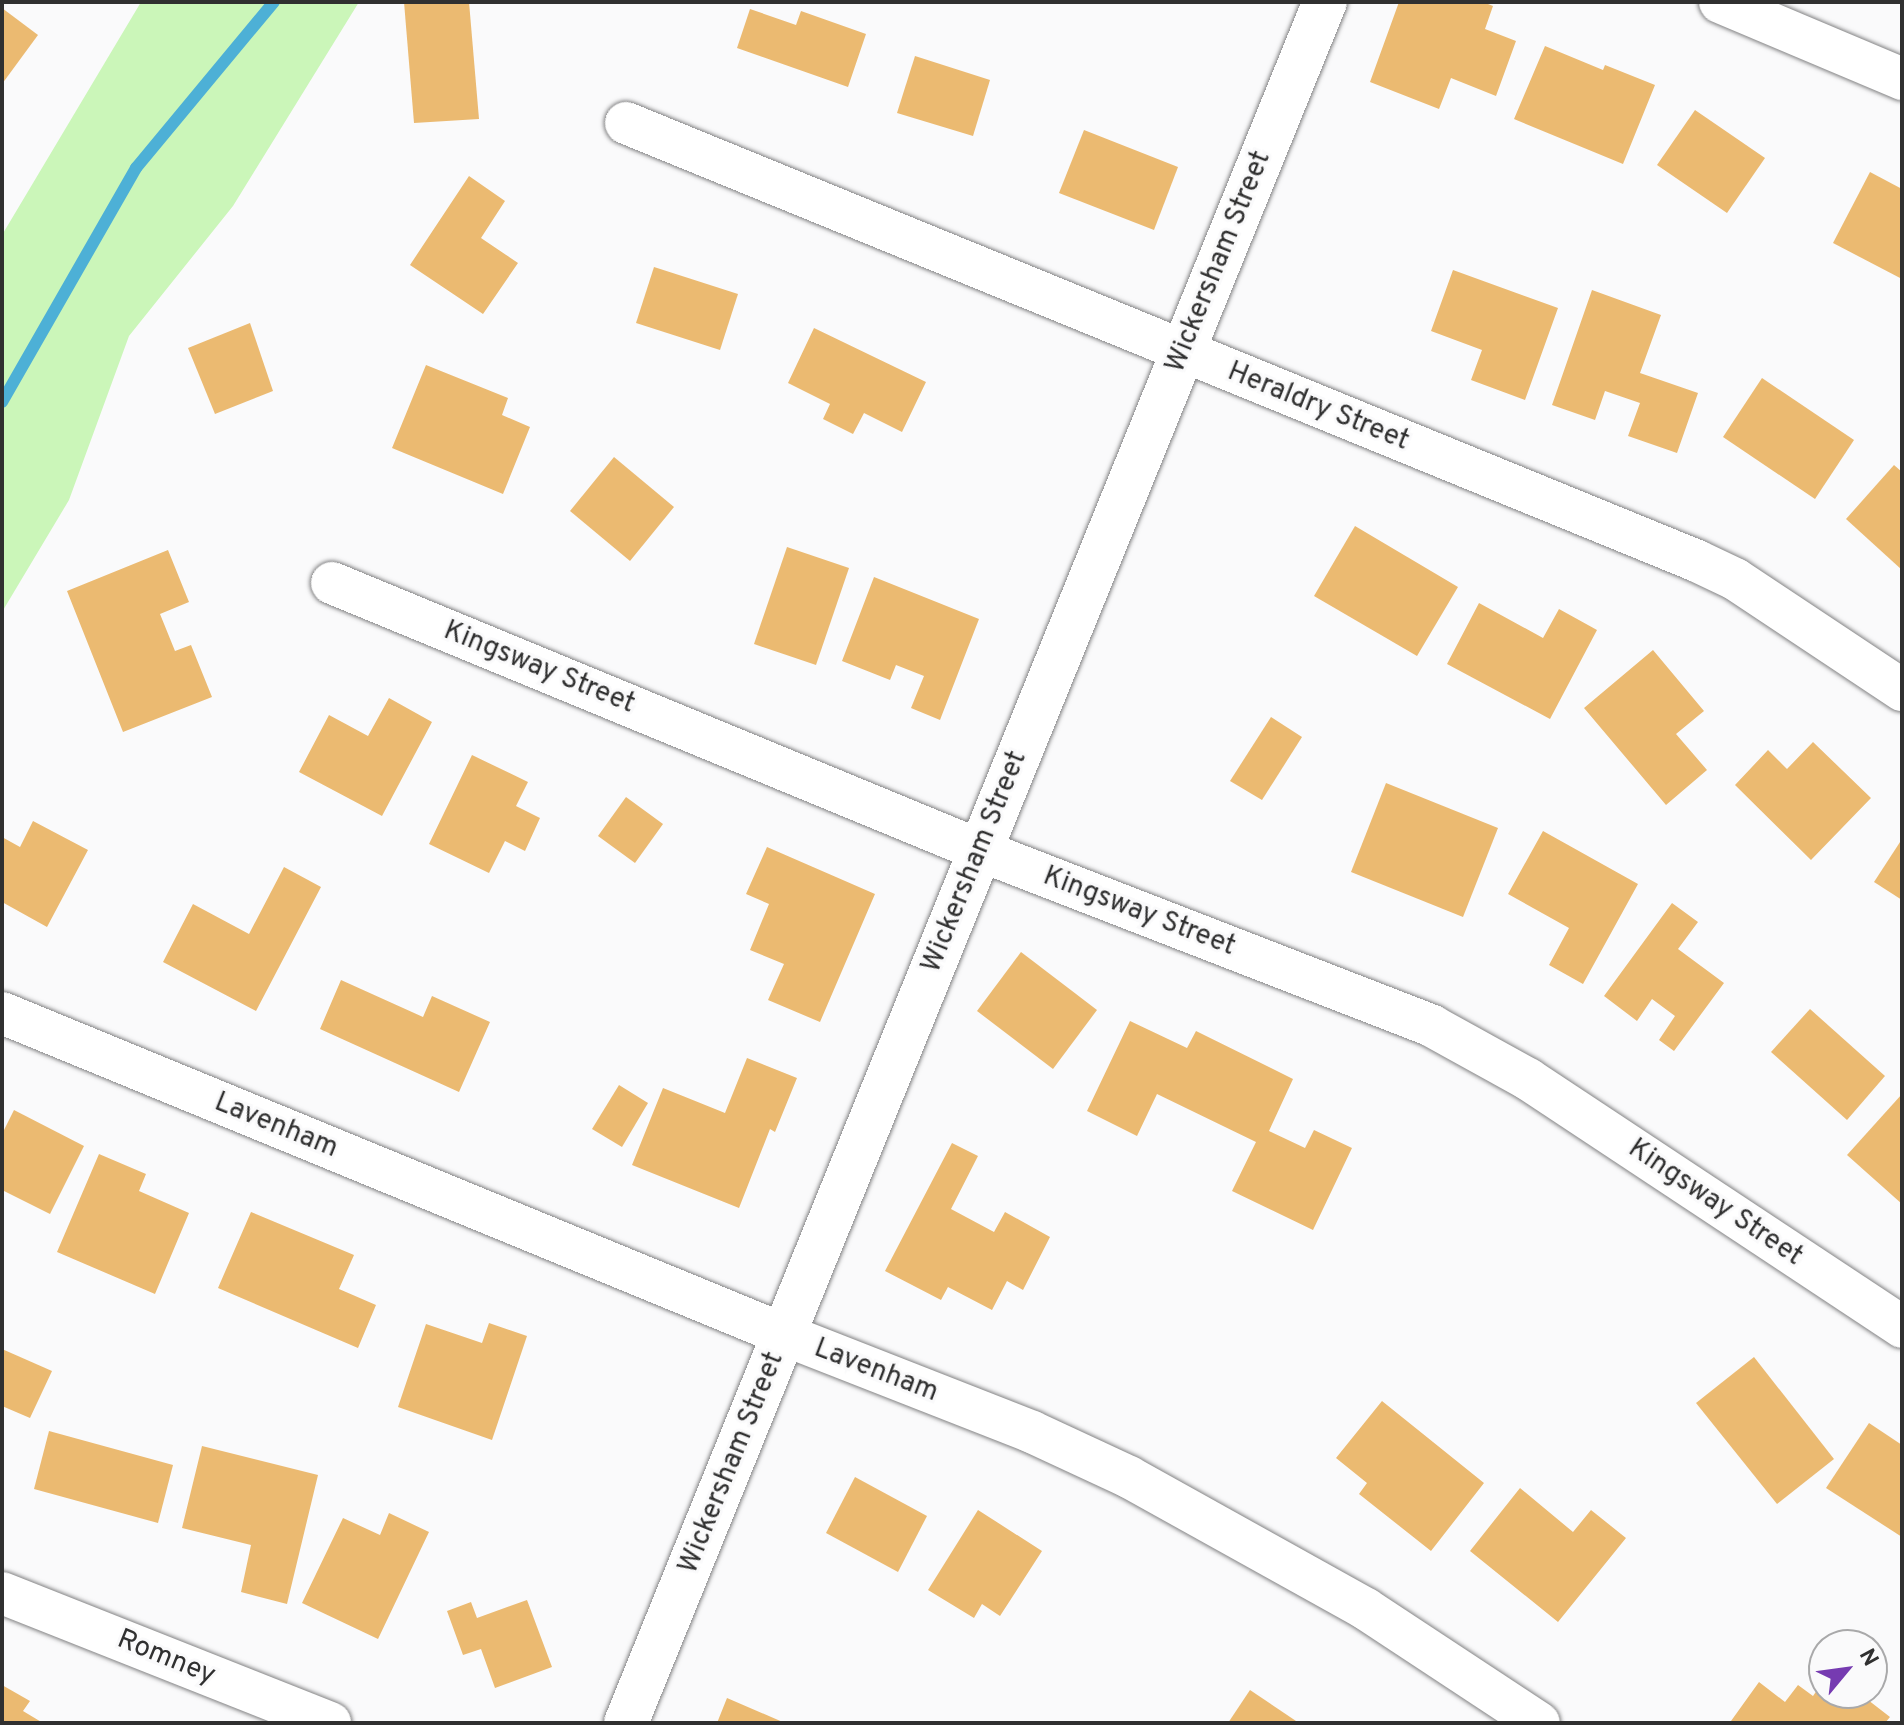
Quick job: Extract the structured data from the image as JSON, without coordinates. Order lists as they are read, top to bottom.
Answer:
{
  "streets": {
    "street": [
      "Wickersham Street",
      "Heraldry Street",
      "Kingsway Street",
      "Lavenham",
      "Romney"
    ]
  },
  "crossings": [
    ["Wickersham Street", "Heraldry Street"],
    ["Wickersham Street", "Kingsway Street"],
    ["Wickersham Street", "Lavenham"]
  ],
  "north": "top right"
}
